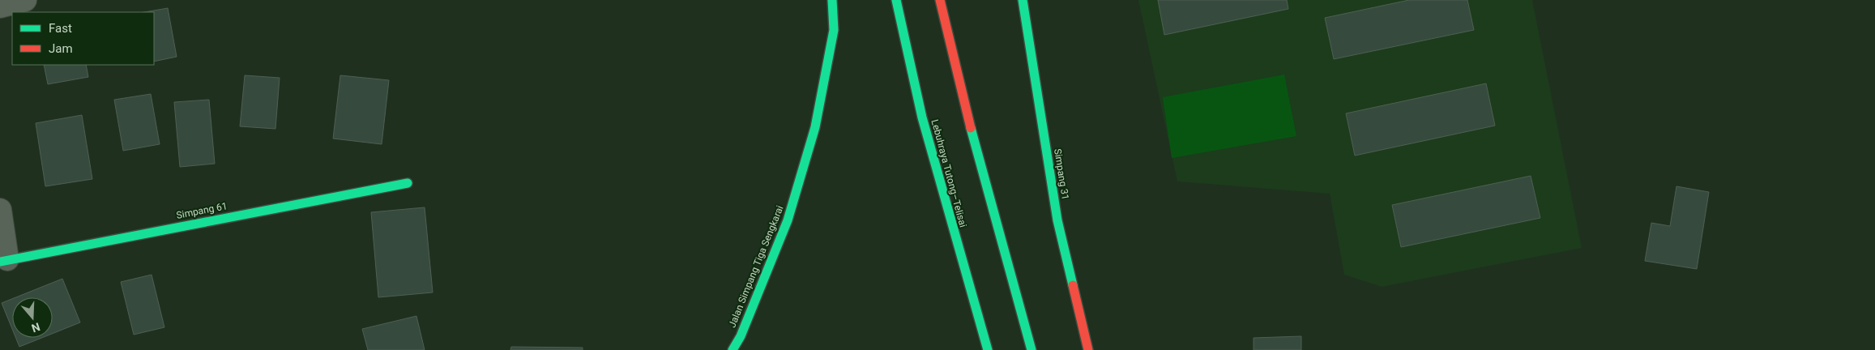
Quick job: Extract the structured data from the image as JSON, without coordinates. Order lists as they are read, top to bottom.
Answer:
{
  "streets": {
    "main road": [
      "Lebuhraya Tutong–Telisai",
      "Simpang 31",
      "Simpang 61",
      "Jalan Simpang Tiga Sengkarai"
    ]
  },
  "legend": ["Fast", "Jam"],
  "north": "bottom"
}
